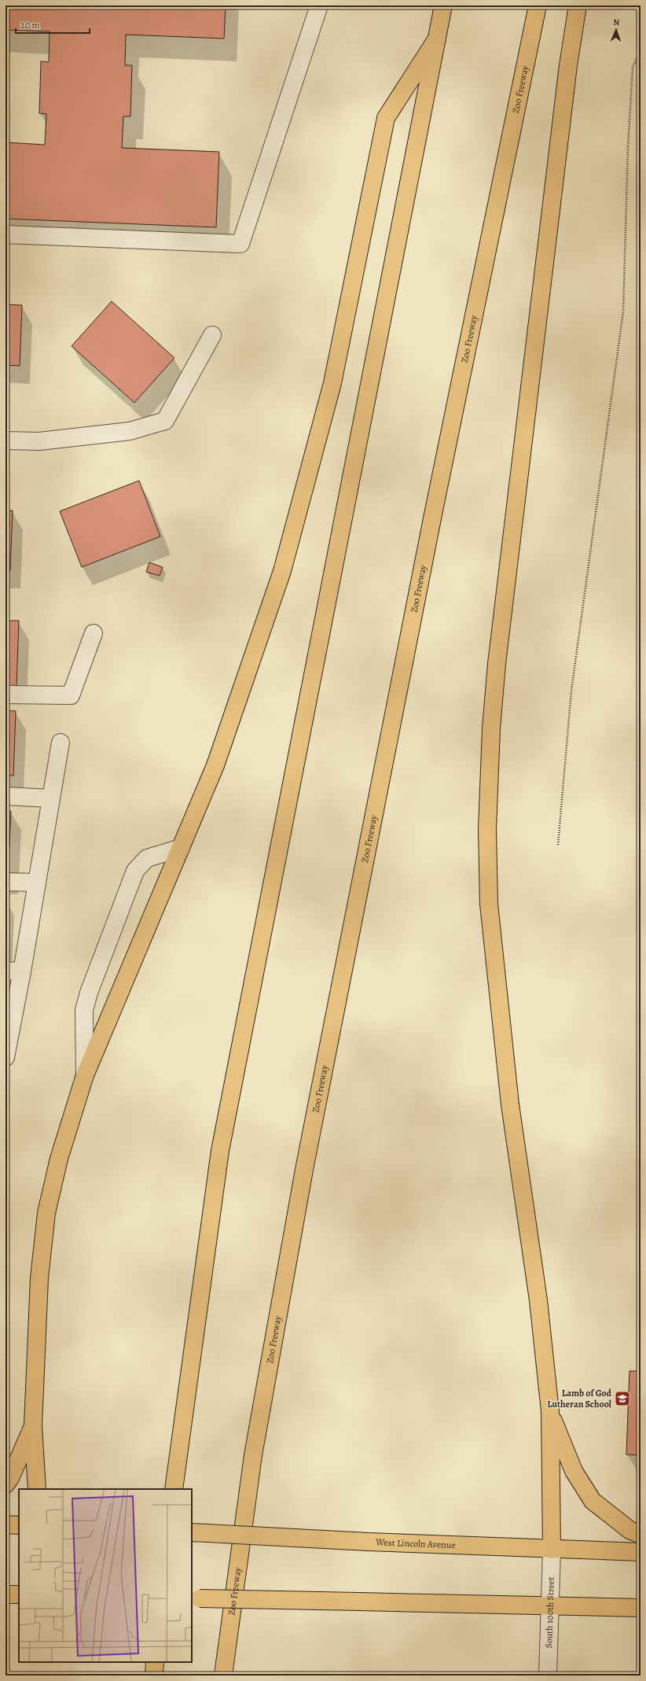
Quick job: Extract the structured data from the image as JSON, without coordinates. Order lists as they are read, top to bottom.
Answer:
{
  "streets": {
    "main road": ["Zoo Freeway", "West Lincoln Avenue"],
    "street": ["South 100th Street"]
  },
  "crossings": [
    ["West Lincoln Avenue", "South 100th Street"]
  ],
  "places": {
    "school or university": ["Lamb of God Lutheran School"]
  },
  "scale_bar": "20 m",
  "north": "top"
}
